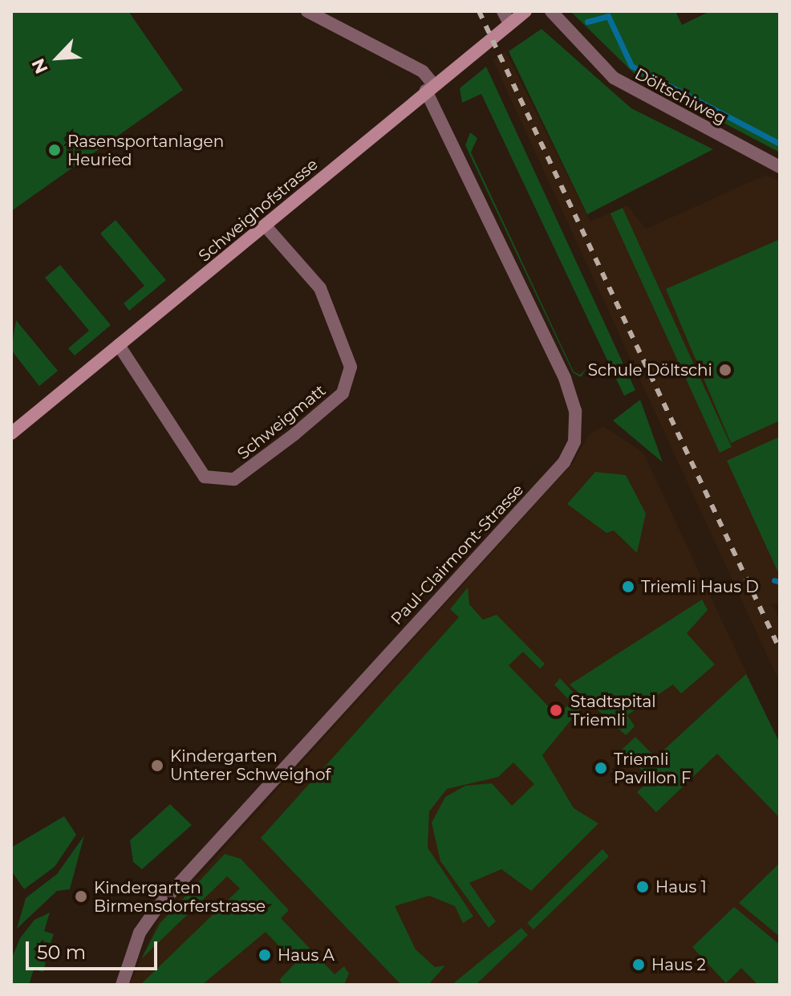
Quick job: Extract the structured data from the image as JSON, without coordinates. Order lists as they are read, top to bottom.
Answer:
{
  "streets": {
    "main road": ["Schweighofstrasse"],
    "street": ["Döltschiweg", "Schweigmatt", "Paul-Clairmont-Strasse"]
  },
  "crossings": [
    ["Schweighofstrasse", "Schweigmatt"],
    ["Schweighofstrasse", "Paul-Clairmont-Strasse"]
  ],
  "places": [
    "Rasensportanlagen Heuried",
    "Schule Döltschi",
    "Triemli Haus D",
    "Stadtspital Triemli",
    "Kindergarten Unterer Schweighof",
    "Triemli Pavillon F",
    "Haus 1",
    "Kindergarten Birmensdorferstrasse",
    "Haus A",
    "Haus 2"
  ],
  "scale_bar": "50 m",
  "north": "bottom left"
}
